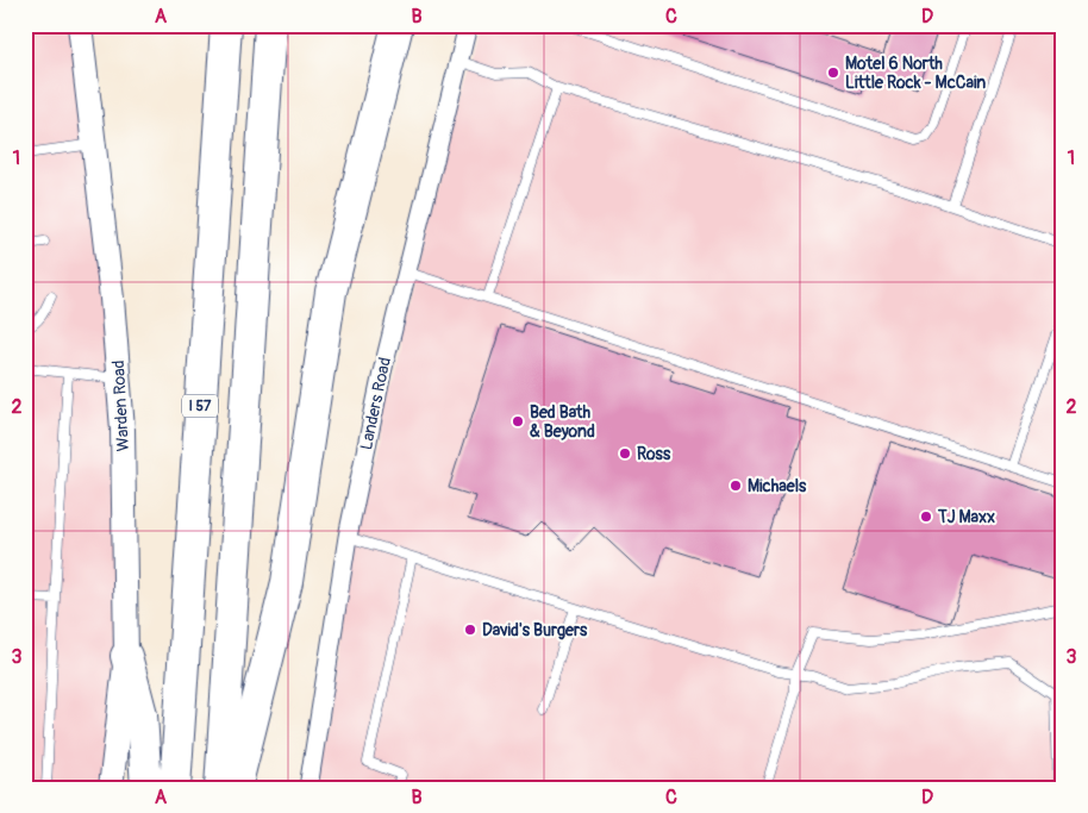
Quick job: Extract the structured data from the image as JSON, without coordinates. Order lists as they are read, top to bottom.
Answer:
{
  "streets": {
    "highway": ["I 57"],
    "street": ["Landers Road", "Warden Road"]
  },
  "places": [
    "Motel 6 North Little Rock - McCain",
    "Bed Bath & Beyond",
    "Ross",
    "Michaels",
    "TJ Maxx",
    "David's Burgers"
  ],
  "grid": {
    "columns": [
      "A",
      "B",
      "C",
      "D"
    ],
    "rows": ["1", "2", "3"]
  }
}
